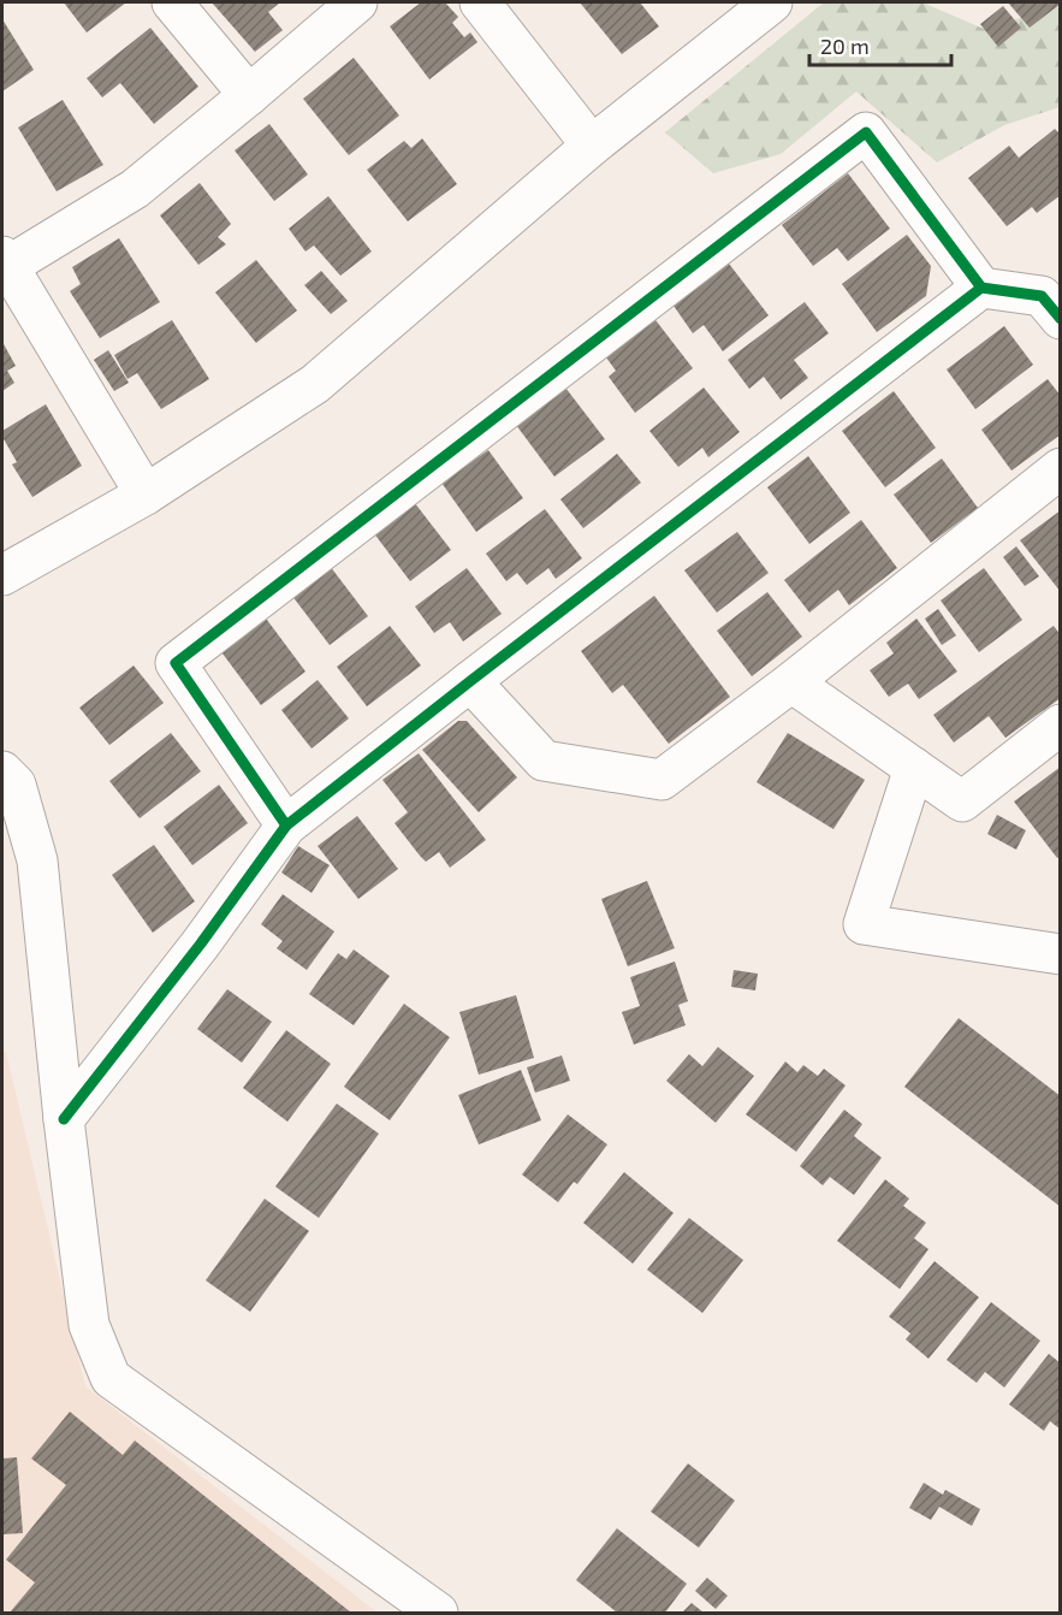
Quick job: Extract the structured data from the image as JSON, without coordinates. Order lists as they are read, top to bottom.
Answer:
{
  "scale_bar": "20 m"
}
